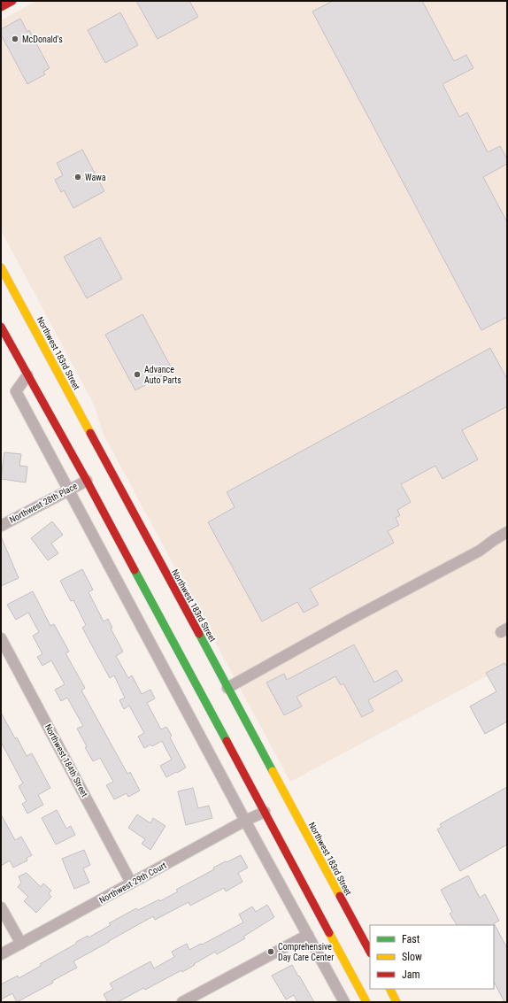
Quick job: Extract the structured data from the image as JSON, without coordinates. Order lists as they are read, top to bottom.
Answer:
{
  "streets": {
    "main road": ["Northwest 183rd Street"],
    "street": ["Northwest 28th Place", "Northwest 184th Street", "Northwest 29th Court"]
  },
  "crossings": [
    ["Northwest 184th Street", "Northwest 29th Court"]
  ],
  "places": [
    "McDonald's",
    "Wawa",
    "Advance Auto Parts",
    "Comprehensive Day Care Center"
  ],
  "legend": ["Fast", "Slow", "Jam"]
}
